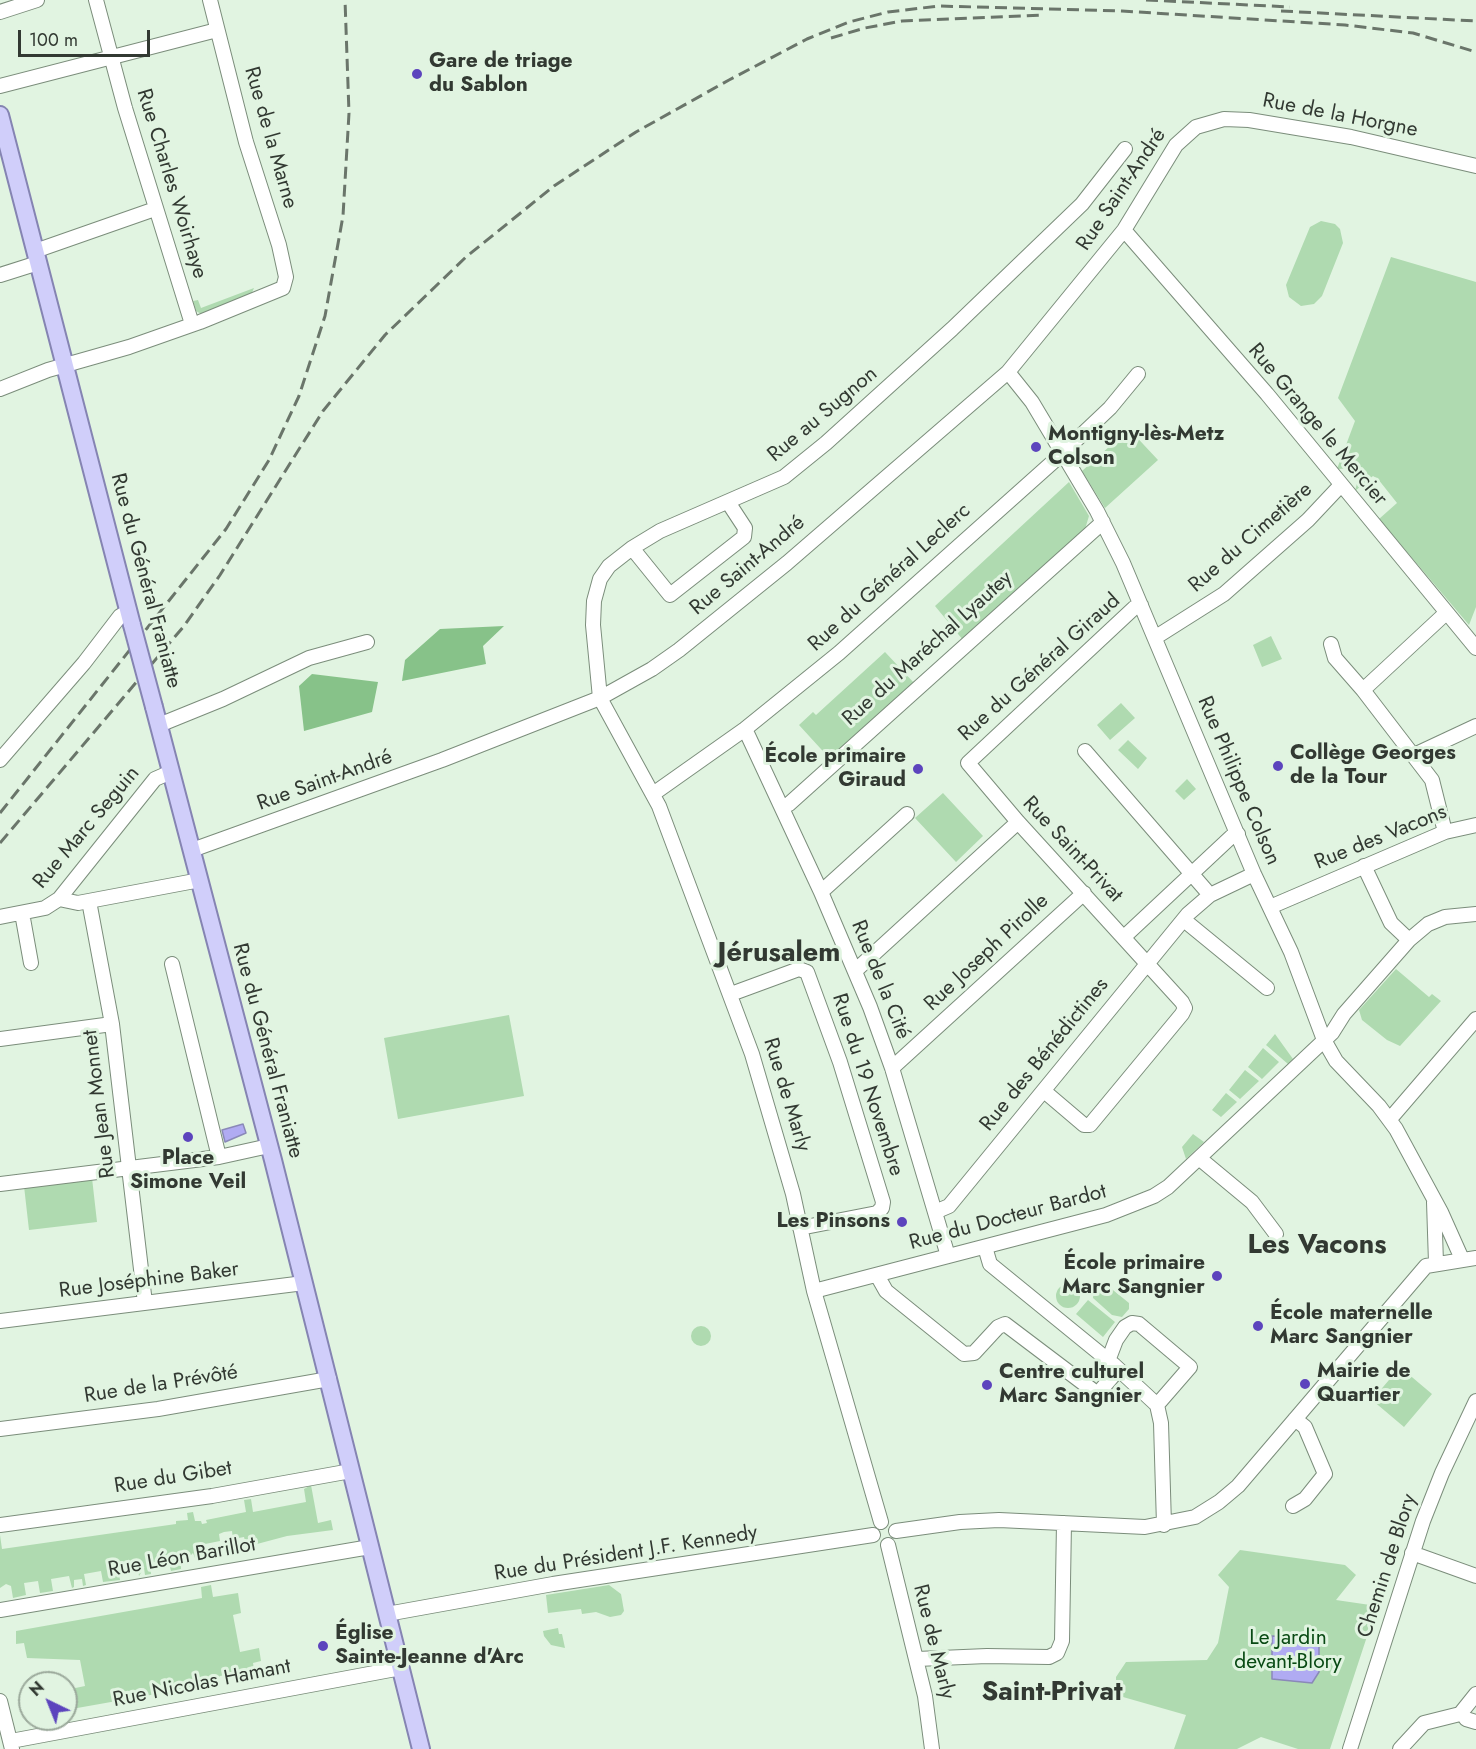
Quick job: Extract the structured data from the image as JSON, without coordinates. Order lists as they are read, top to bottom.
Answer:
{
  "streets": {
    "main road": ["Rue du Général Franiatte"],
    "street": [
      "Rue de la Horgne",
      "Rue de la Marne",
      "Rue Charles Woirhaye",
      "Rue Saint-André",
      "Rue au Sugnon",
      "Rue Grange le Mercier",
      "Rue du Cimetière",
      "Rue du Général Leclerc",
      "Rue du Maréchal Lyautey",
      "Rue du Général Giraud",
      "Rue Philippe Colson",
      "Rue Marc Seguin",
      "Rue des Vacons",
      "Rue Saint-Privat",
      "Rue Joseph Pirolle",
      "Rue de la Cité",
      "Rue des Bénédictines",
      "Rue du 19 Novembre",
      "Rue de Marly",
      "Rue Jean Monnet",
      "Rue du Docteur Bardot",
      "Rue Joséphine Baker",
      "Rue de la Prévôté",
      "Rue du Gibet",
      "Rue du Président J.F. Kennedy",
      "Rue Léon Barillot",
      "Chemin de Blory",
      "Rue Nicolas Hamant"
    ]
  },
  "crossings": [
    ["Rue de la Horgne", "Rue Saint-André"],
    ["Rue de la Marne", "Rue Charles Woirhaye"],
    ["Rue Saint-André", "Rue au Sugnon"],
    ["Rue Saint-André", "Rue Grange le Mercier"],
    ["Rue Saint-André", "Rue du Général Franiatte"],
    ["Rue Saint-André", "Rue Philippe Colson"],
    ["Rue Saint-André", "Rue de Marly"],
    ["Rue au Sugnon", "Rue de Marly"],
    ["Rue Grange le Mercier", "Rue du Cimetière"],
    ["Rue du Cimetière", "Rue Philippe Colson"],
    ["Rue du Général Leclerc", "Rue Philippe Colson"],
    ["Rue du Général Leclerc", "Rue de la Cité"],
    ["Rue du Général Leclerc", "Rue de Marly"],
    ["Rue du Général Franiatte", "Rue Marc Seguin"],
    ["Rue du Général Franiatte", "Rue Joséphine Baker"],
    ["Rue du Général Franiatte", "Rue de la Prévôté"],
    ["Rue du Général Franiatte", "Rue du Gibet"],
    ["Rue du Général Franiatte", "Rue du Président J.F. Kennedy"],
    ["Rue du Général Franiatte", "Rue Léon Barillot"],
    ["Rue du Général Franiatte", "Rue Nicolas Hamant"],
    ["Rue du Maréchal Lyautey", "Rue Philippe Colson"],
    ["Rue du Maréchal Lyautey", "Rue de la Cité"],
    ["Rue du Général Giraud", "Rue Philippe Colson"],
    ["Rue du Général Giraud", "Rue Saint-Privat"],
    ["Rue Philippe Colson", "Rue des Vacons"],
    ["Rue Philippe Colson", "Rue des Bénédictines"],
    ["Rue Philippe Colson", "Rue du Docteur Bardot"],
    ["Rue Saint-Privat", "Rue Joseph Pirolle"],
    ["Rue Saint-Privat", "Rue des Bénédictines"],
    ["Rue Joseph Pirolle", "Rue de la Cité"],
    ["Rue de la Cité", "Rue des Bénédictines"],
    ["Rue de la Cité", "Rue du Docteur Bardot"],
    ["Rue du 19 Novembre", "Rue de Marly"],
    ["Rue de Marly", "Rue du Docteur Bardot"],
    ["Rue de Marly", "Rue du Président J.F. Kennedy"],
    ["Rue Jean Monnet", "Rue Joséphine Baker"]
  ],
  "districts": ["Jérusalem", "Les Vacons", "Saint-Privat"],
  "parks": ["Le Jardin devant-Blory"],
  "places": [
    "Gare de triage du Sablon",
    "Montigny-lès-Metz Colson",
    "Collège Georges de la Tour",
    "École primaire Giraud",
    "Place Simone Veil",
    "Les Pinsons",
    "École primaire Marc Sangnier",
    "École maternelle Marc Sangnier",
    "Mairie de Quartier",
    "Centre culturel Marc Sangnier",
    "Église Sainte-Jeanne d'Arc"
  ],
  "scale_bar": "100 m",
  "north": "top left"
}
